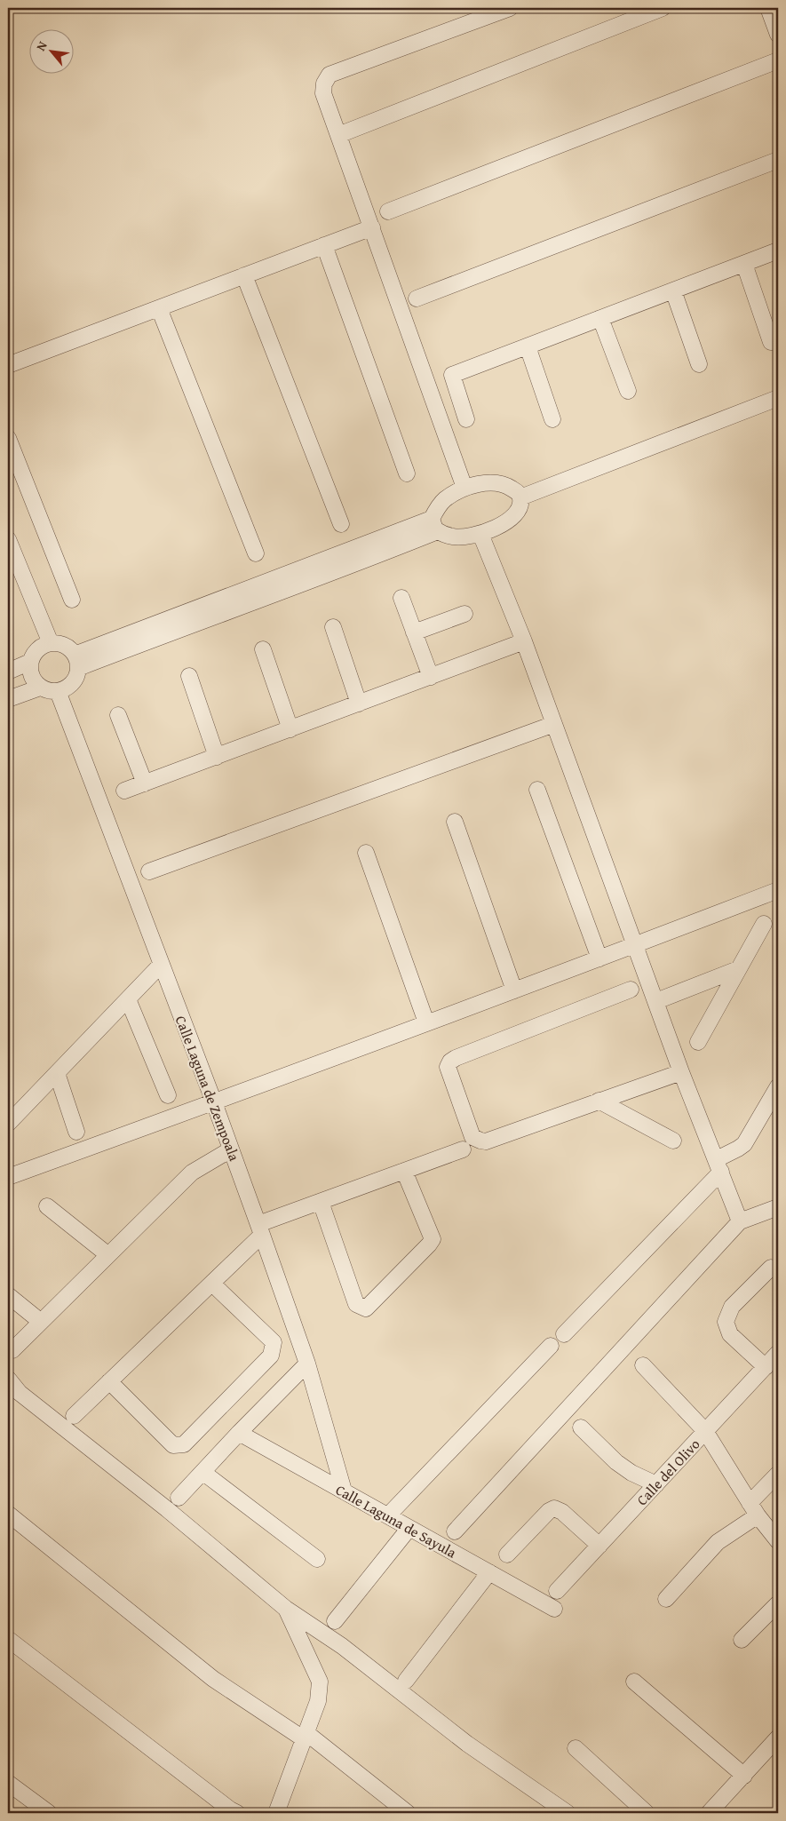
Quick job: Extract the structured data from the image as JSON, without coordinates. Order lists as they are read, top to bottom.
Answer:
{
  "streets": {
    "street": ["Calle Laguna de Zempoala", "Calle del Olivo", "Calle Laguna de Sayula"]
  },
  "crossings": [
    ["Calle Laguna de Zempoala", "Calle Laguna de Sayula"]
  ],
  "north": "top left"
}
